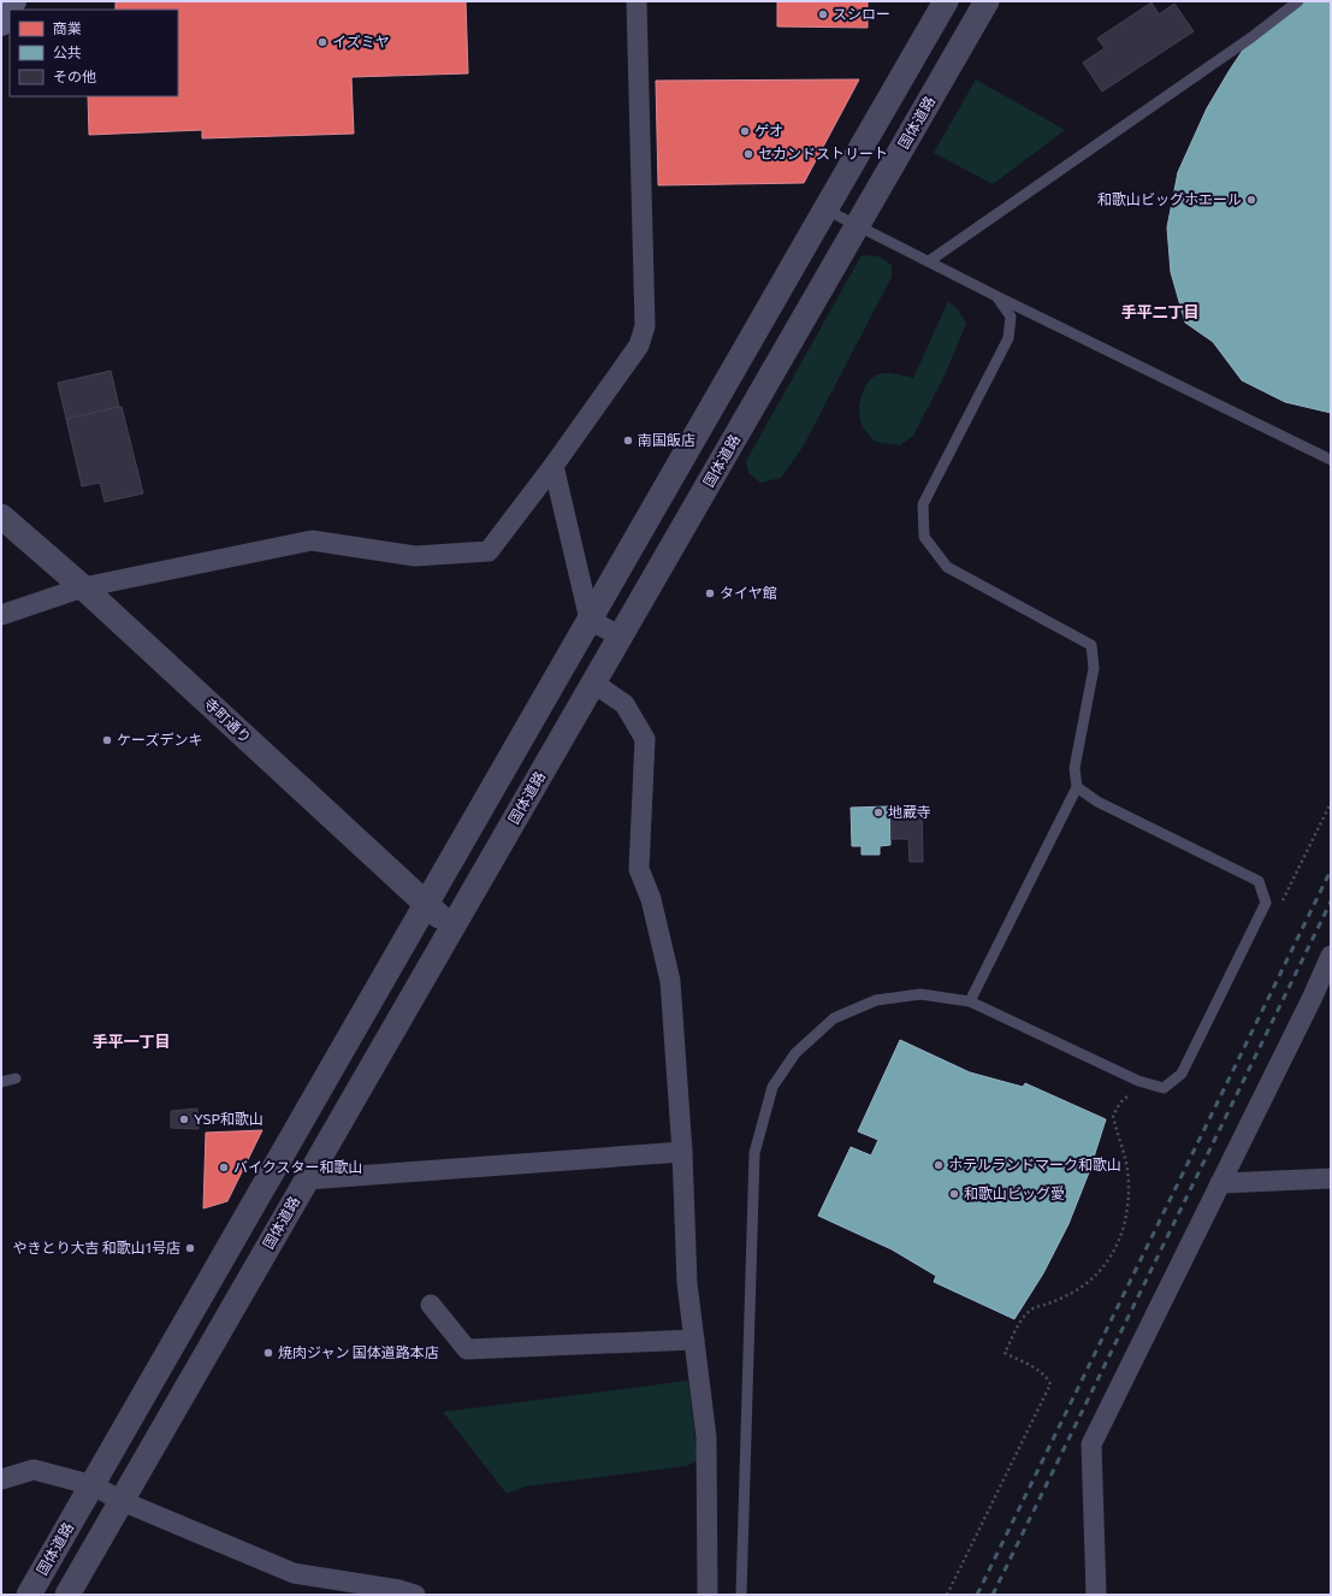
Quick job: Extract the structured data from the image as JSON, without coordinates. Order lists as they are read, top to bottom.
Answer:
{
  "streets": {
    "street": ["国体道路", "寺町通り"]
  },
  "crossings": [
    ["国体道路", "寺町通り"]
  ],
  "districts": ["手平二丁目", "手平一丁目"],
  "places": [
    "スシロー",
    "イズミヤ",
    "ゲオ",
    "セカンドストリート",
    "和歌山ビッグホエール",
    "南国飯店",
    "タイヤ館",
    "ケーズデンキ",
    "地蔵寺",
    "YSP和歌山",
    "ホテルランドマーク和歌山",
    "バイクスター和歌山",
    "和歌山ビッグ愛",
    "やきとり大吉 和歌山1号店",
    "焼肉ジャン 国体道路本店"
  ],
  "legend": ["商業", "公共", "その他"]
}
